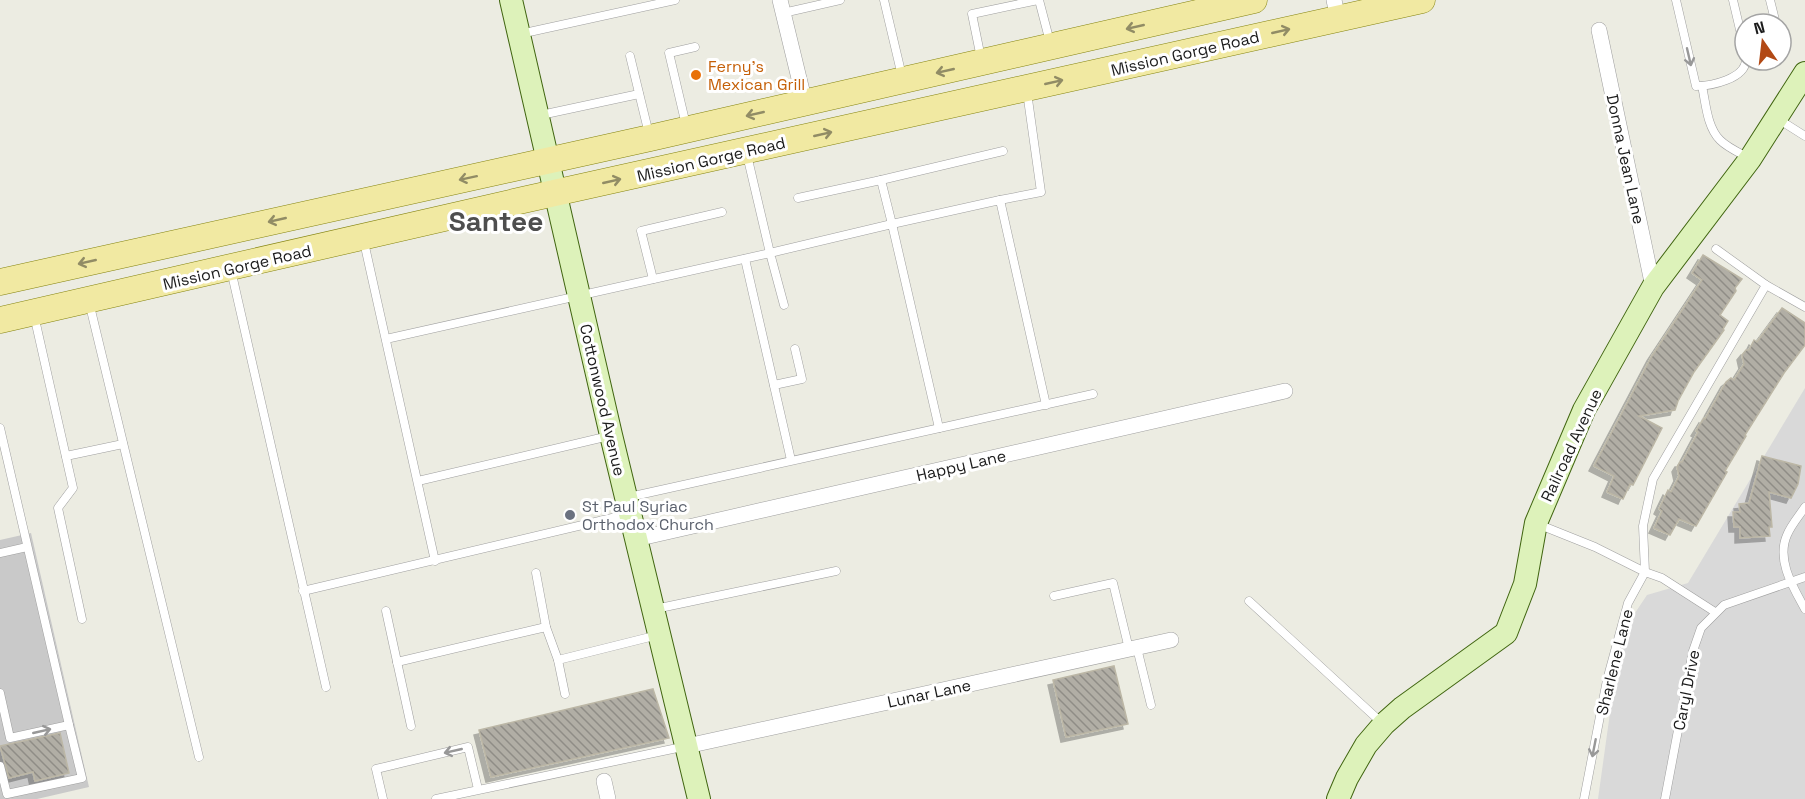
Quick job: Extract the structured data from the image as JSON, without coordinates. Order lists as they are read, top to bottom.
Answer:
{
  "streets": {
    "main road": ["Mission Gorge Road"],
    "street": [
      "Donna Jean Lane",
      "Cottonwood Avenue",
      "Railroad Avenue",
      "Happy Lane",
      "Lunar Lane"
    ],
    "lane": ["Sharlene Lane", "Caryl Drive"]
  },
  "crossings": [
    ["Mission Gorge Road", "Cottonwood Avenue"],
    ["Donna Jean Lane", "Railroad Avenue"],
    ["Cottonwood Avenue", "Happy Lane"],
    ["Cottonwood Avenue", "Lunar Lane"]
  ],
  "one_way": ["Sharlene Lane"],
  "districts": ["Santee"],
  "places": ["Ferny's Mexican Grill", "St Paul Syriac Orthodox Church"],
  "north": "top"
}
